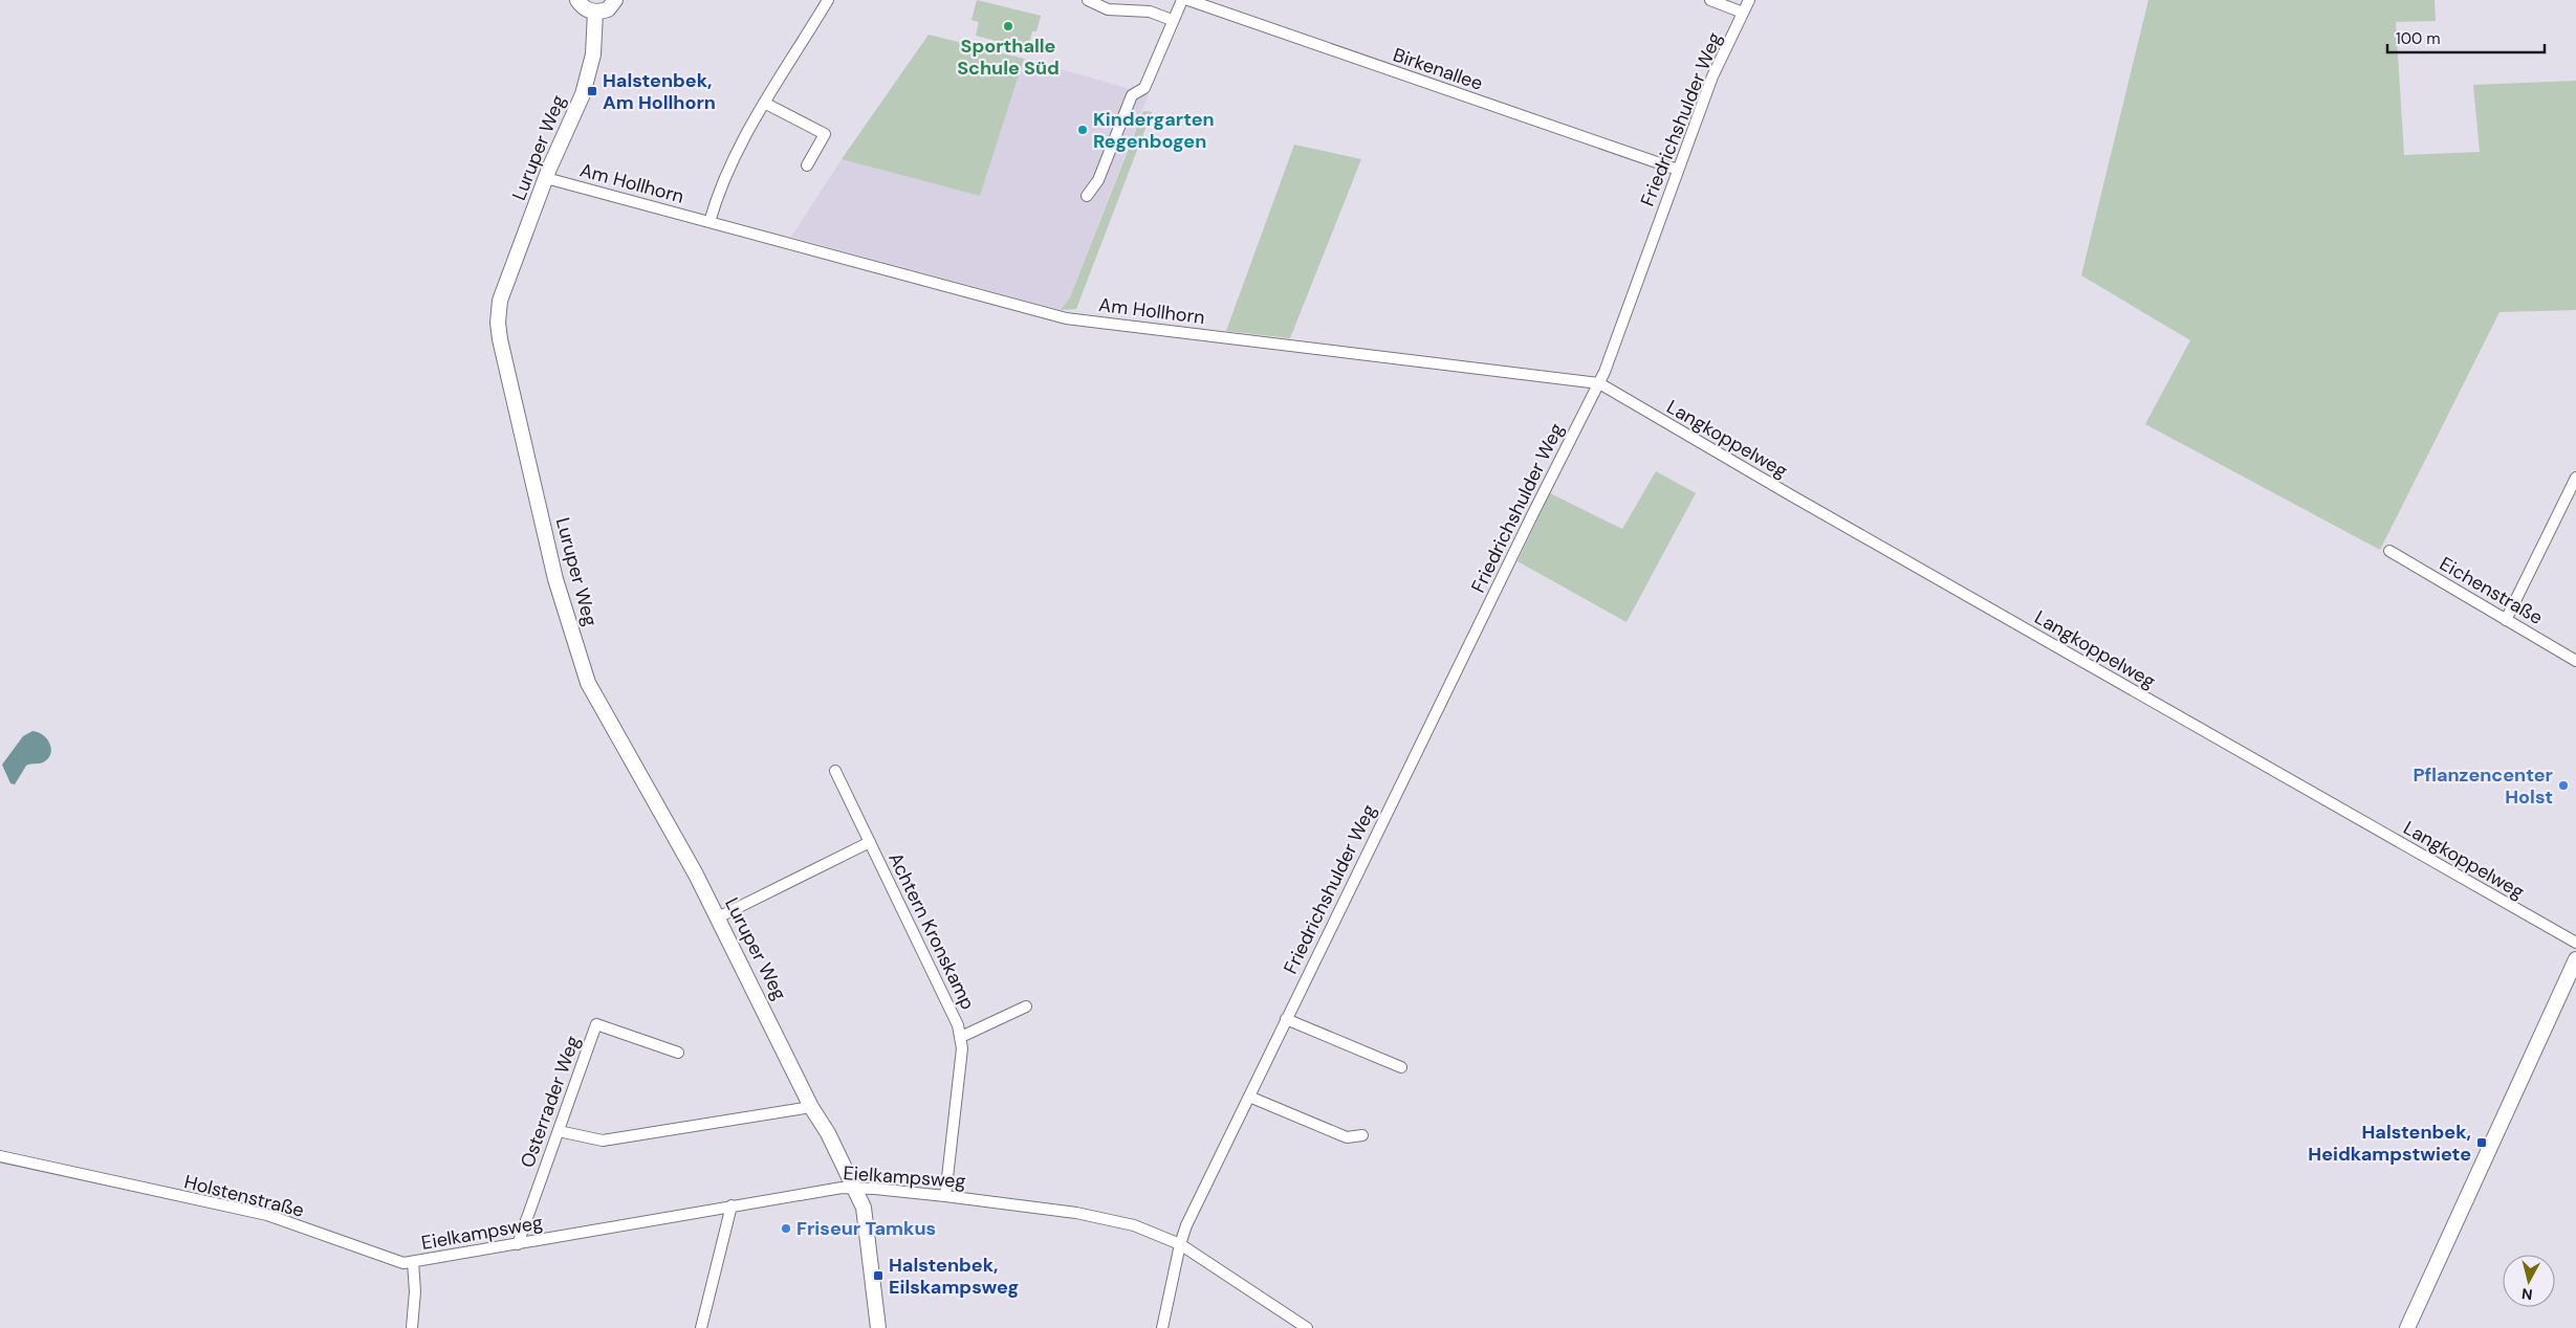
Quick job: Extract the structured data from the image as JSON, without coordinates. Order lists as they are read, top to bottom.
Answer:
{
  "streets": {
    "street": [
      "Birkenallee",
      "Friedrichshulder Weg",
      "Luruper Weg",
      "Am Hollhorn",
      "Langkoppelweg",
      "Eichenstraße",
      "Achtern Kronskamp",
      "Osterrader Weg",
      "Eielkampsweg",
      "Holstenstraße"
    ]
  },
  "crossings": [
    ["Birkenallee", "Friedrichshulder Weg"],
    ["Friedrichshulder Weg", "Am Hollhorn"],
    ["Friedrichshulder Weg", "Langkoppelweg"],
    ["Friedrichshulder Weg", "Eielkampsweg"],
    ["Luruper Weg", "Am Hollhorn"],
    ["Luruper Weg", "Achtern Kronskamp"],
    ["Luruper Weg", "Eielkampsweg"],
    ["Am Hollhorn", "Langkoppelweg"],
    ["Achtern Kronskamp", "Eielkampsweg"],
    ["Osterrader Weg", "Eielkampsweg"],
    ["Eielkampsweg", "Holstenstraße"]
  ],
  "places": {
    "other": [
      "Sporthalle Schule Süd",
      "Kindergarten Regenbogen",
      "Pflanzencenter Holst",
      "Friseur Tamkus"
    ],
    "transit": ["Halstenbek, Am Hollhorn", "Halstenbek, Heidkampstwiete", "Halstenbek, Eilskampsweg"]
  },
  "scale_bar": "100 m",
  "north": "bottom"
}
